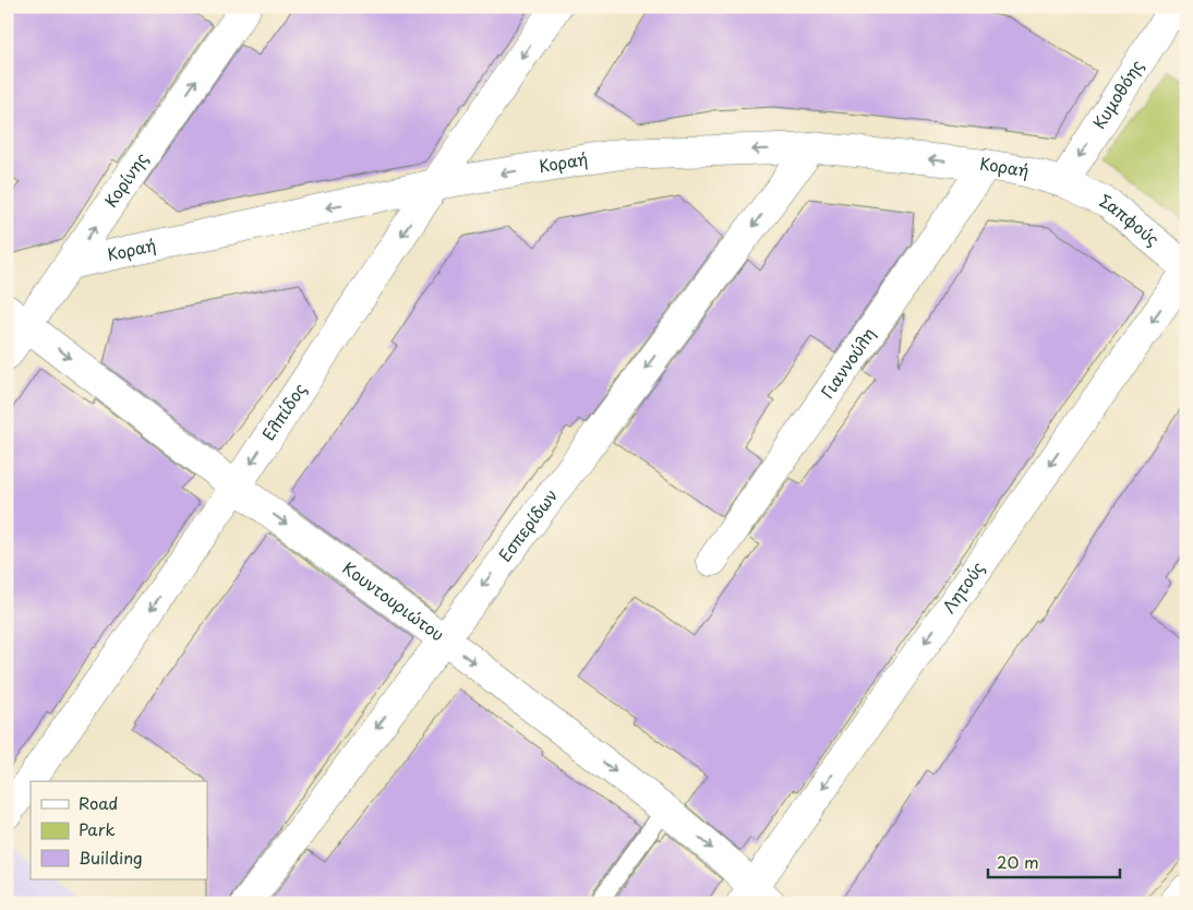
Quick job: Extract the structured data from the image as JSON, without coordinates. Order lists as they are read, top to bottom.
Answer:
{
  "streets": {
    "street": [
      "Κυμοθόης",
      "Κοραή",
      "Κορίνης",
      "Σαπφούς",
      "Γιαννούλη",
      "Ελπίδος",
      "Εσπερίδων",
      "Λητούς",
      "Κουντουριώτου"
    ]
  },
  "crossings": [
    ["Κυμοθόης", "Κοραή"],
    ["Κυμοθόης", "Σαπφούς"],
    ["Κοραή", "Κορίνης"],
    ["Κοραή", "Σαπφούς"],
    ["Κοραή", "Γιαννούλη"],
    ["Κοραή", "Ελπίδος"],
    ["Κοραή", "Εσπερίδων"],
    ["Κορίνης", "Κουντουριώτου"],
    ["Σαπφούς", "Λητούς"],
    ["Ελπίδος", "Κουντουριώτου"],
    ["Εσπερίδων", "Κουντουριώτου"],
    ["Λητούς", "Κουντουριώτου"]
  ],
  "one_way": [
    "Κυμοθόης",
    "Κοραή",
    "Κορίνης",
    "Ελπίδος",
    "Εσπερίδων",
    "Λητούς",
    "Κουντουριώτου"
  ],
  "legend": ["Road", "Park", "Building"],
  "scale_bar": "20 m"
}
